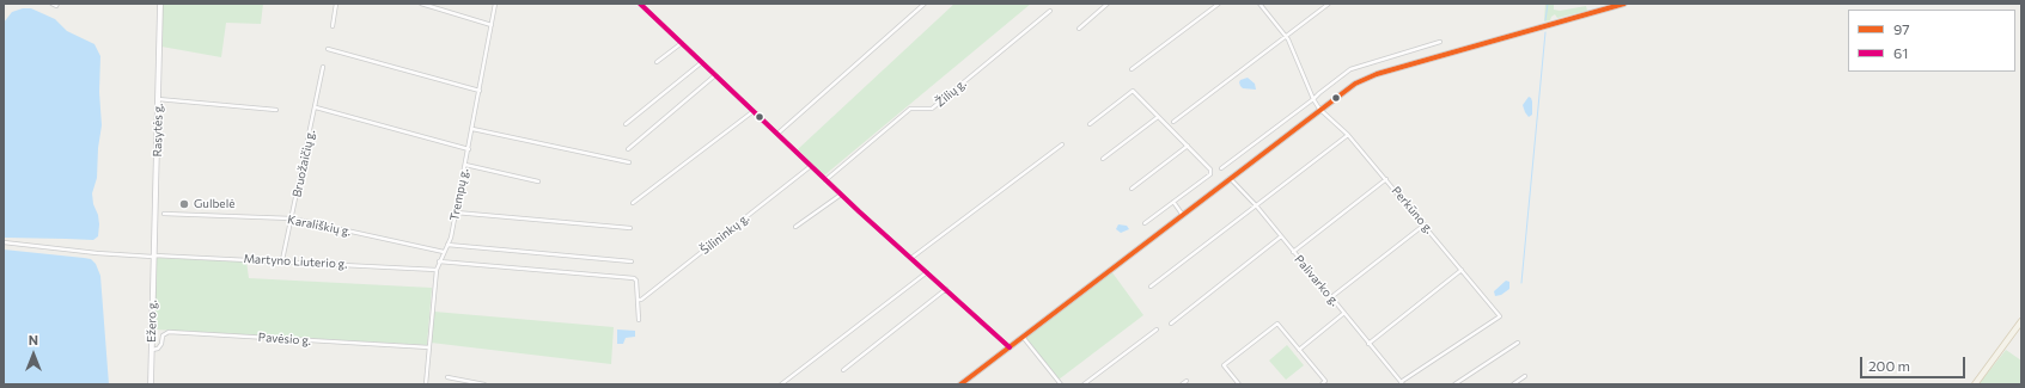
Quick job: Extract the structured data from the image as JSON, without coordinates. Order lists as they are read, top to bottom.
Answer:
{
  "streets": {
    "main road": ["Rasytės g.", "Ežero g."],
    "street": [
      "Žilių g.",
      "Bruožaičių g.",
      "Trempų g.",
      "Perkūno g.",
      "Karališkių g.",
      "Šilininkų g.",
      "Martyno Liuterio g.",
      "Palivarko g.",
      "Pavėsio g."
    ]
  },
  "crossings": [
    ["Rasytės g.", "Martyno Liuterio g."],
    ["Rasytės g.", "Ežero g."],
    ["Bruožaičių g.", "Karališkių g."],
    ["Bruožaičių g.", "Martyno Liuterio g."],
    ["Trempų g.", "Karališkių g."],
    ["Trempų g.", "Martyno Liuterio g."],
    ["Trempų g.", "Pavėsio g."],
    ["Perkūno g.", "Palivarko g."],
    ["Martyno Liuterio g.", "Ežero g."],
    ["Ežero g.", "Pavėsio g."]
  ],
  "places": ["Gulbelė"],
  "lines": ["transit line 97", "transit line 61"],
  "legend": ["97", "61"],
  "scale_bar": "200 m",
  "north": "top"
}
